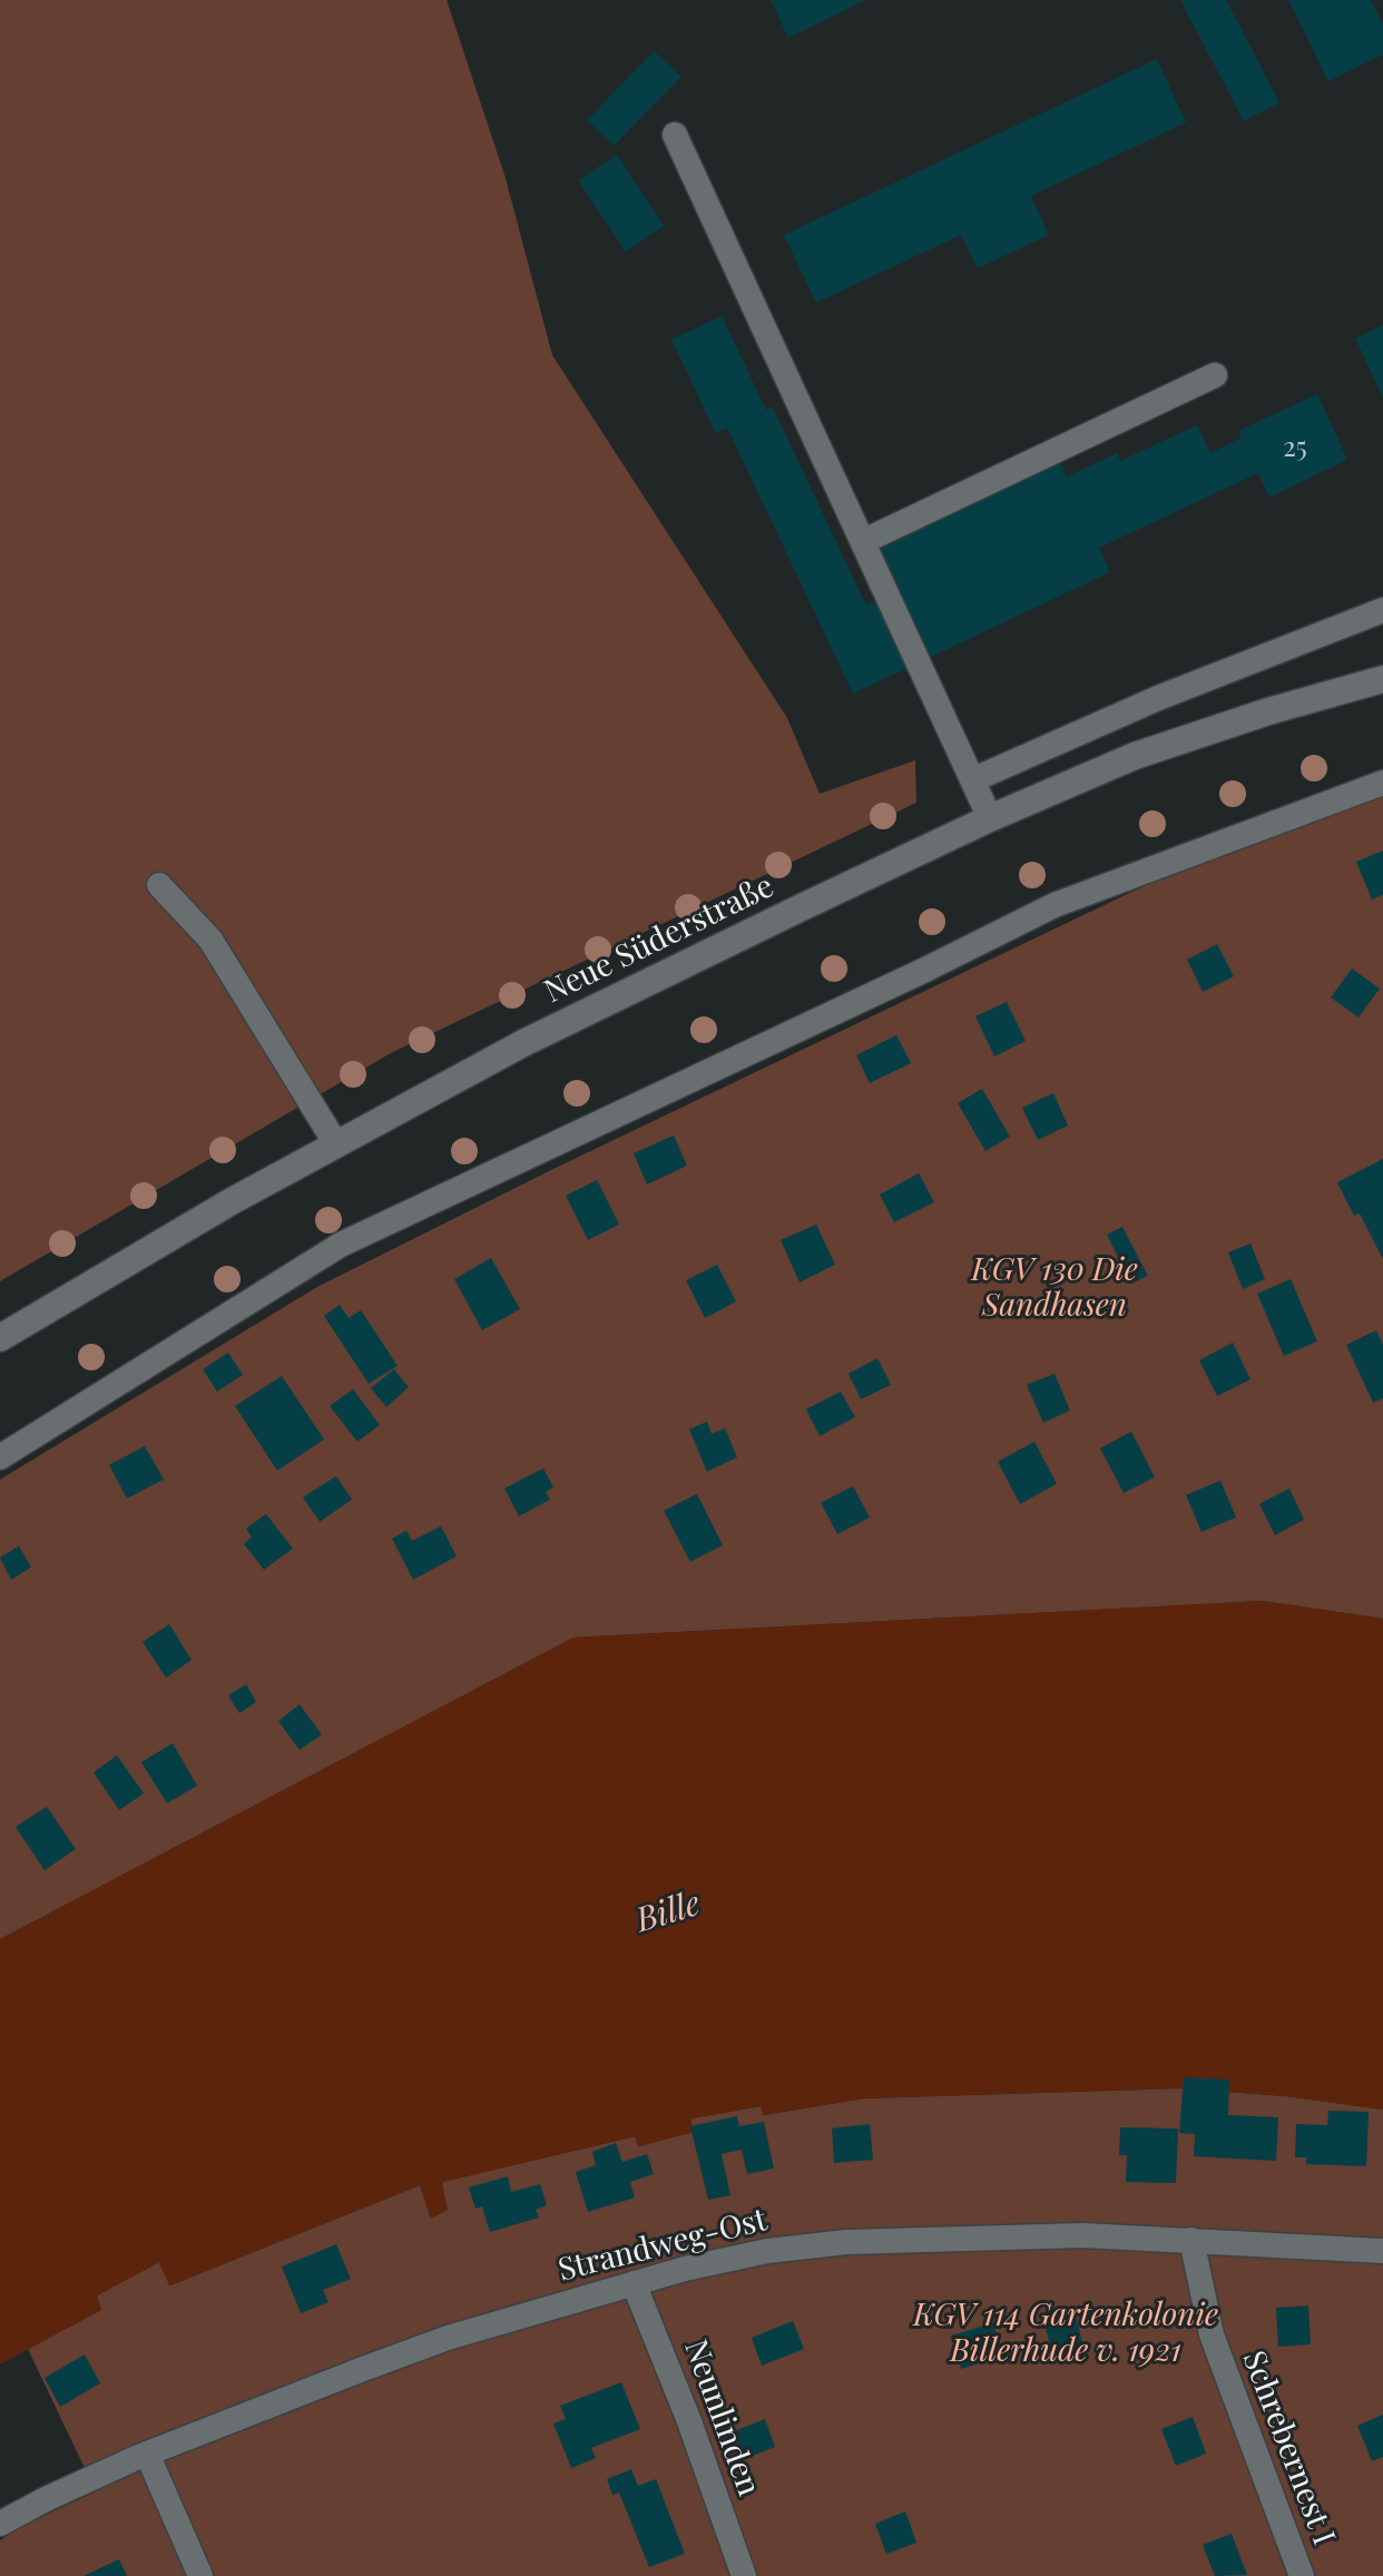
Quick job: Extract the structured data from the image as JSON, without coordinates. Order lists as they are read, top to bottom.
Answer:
{
  "streets": {
    "street": ["Neue Süderstraße"],
    "lane": ["Strandweg-Ost", "Neunlinden", "Schrebernest I"]
  },
  "crossings": [
    ["Strandweg-Ost", "Neunlinden"],
    ["Strandweg-Ost", "Schrebernest I"]
  ],
  "water": ["Bille"],
  "parks": ["KGV 130 Die Sandhasen", "KGV 114 Gartenkolonie Billerhude v. 1921"],
  "house_numbers": ["25"]
}
